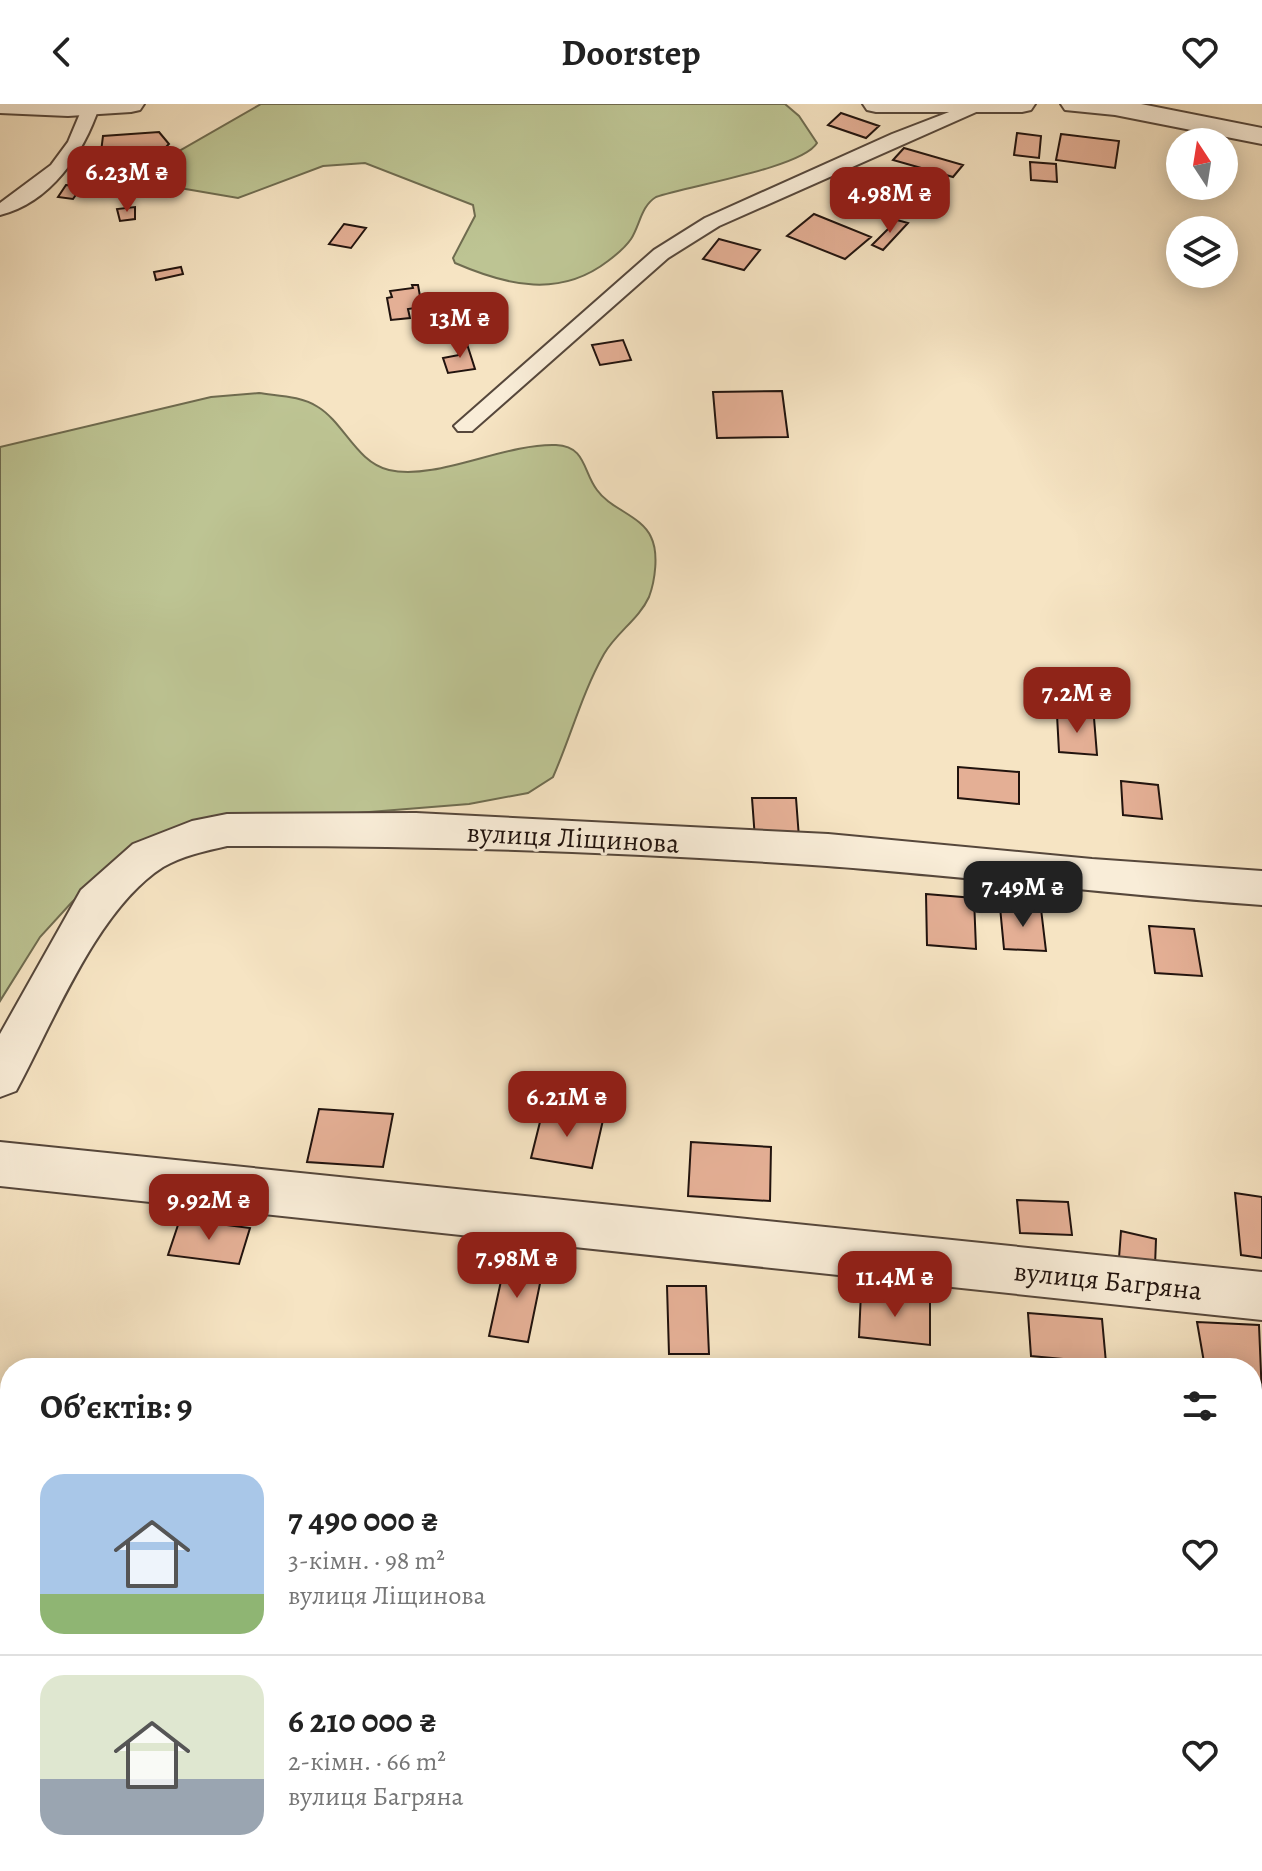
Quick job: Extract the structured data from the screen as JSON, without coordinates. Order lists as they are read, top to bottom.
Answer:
{
  "streets": {
    "street": ["вулиця Ліщинова", "вулиця Багряна"]
  },
  "north": "top",
  "page": {
    "header": "Doorstep",
    "price": [
      "6.23M ₴",
      "4.98M ₴",
      "13M ₴",
      "7.2M ₴",
      "7.49M ₴",
      "6.21M ₴",
      "9.92M ₴",
      "7.98M ₴",
      "11.4M ₴"
    ],
    "heading": "Об’єктів: 9",
    "list": [
      {
        "name": "7 490 000 ₴",
        "note": "3-кімн. · 98 m² · вулиця Ліщинова"
      },
      {
        "name": "6 210 000 ₴",
        "note": "2-кімн. · 66 m² · вулиця Багряна"
      }
    ]
  }
}
